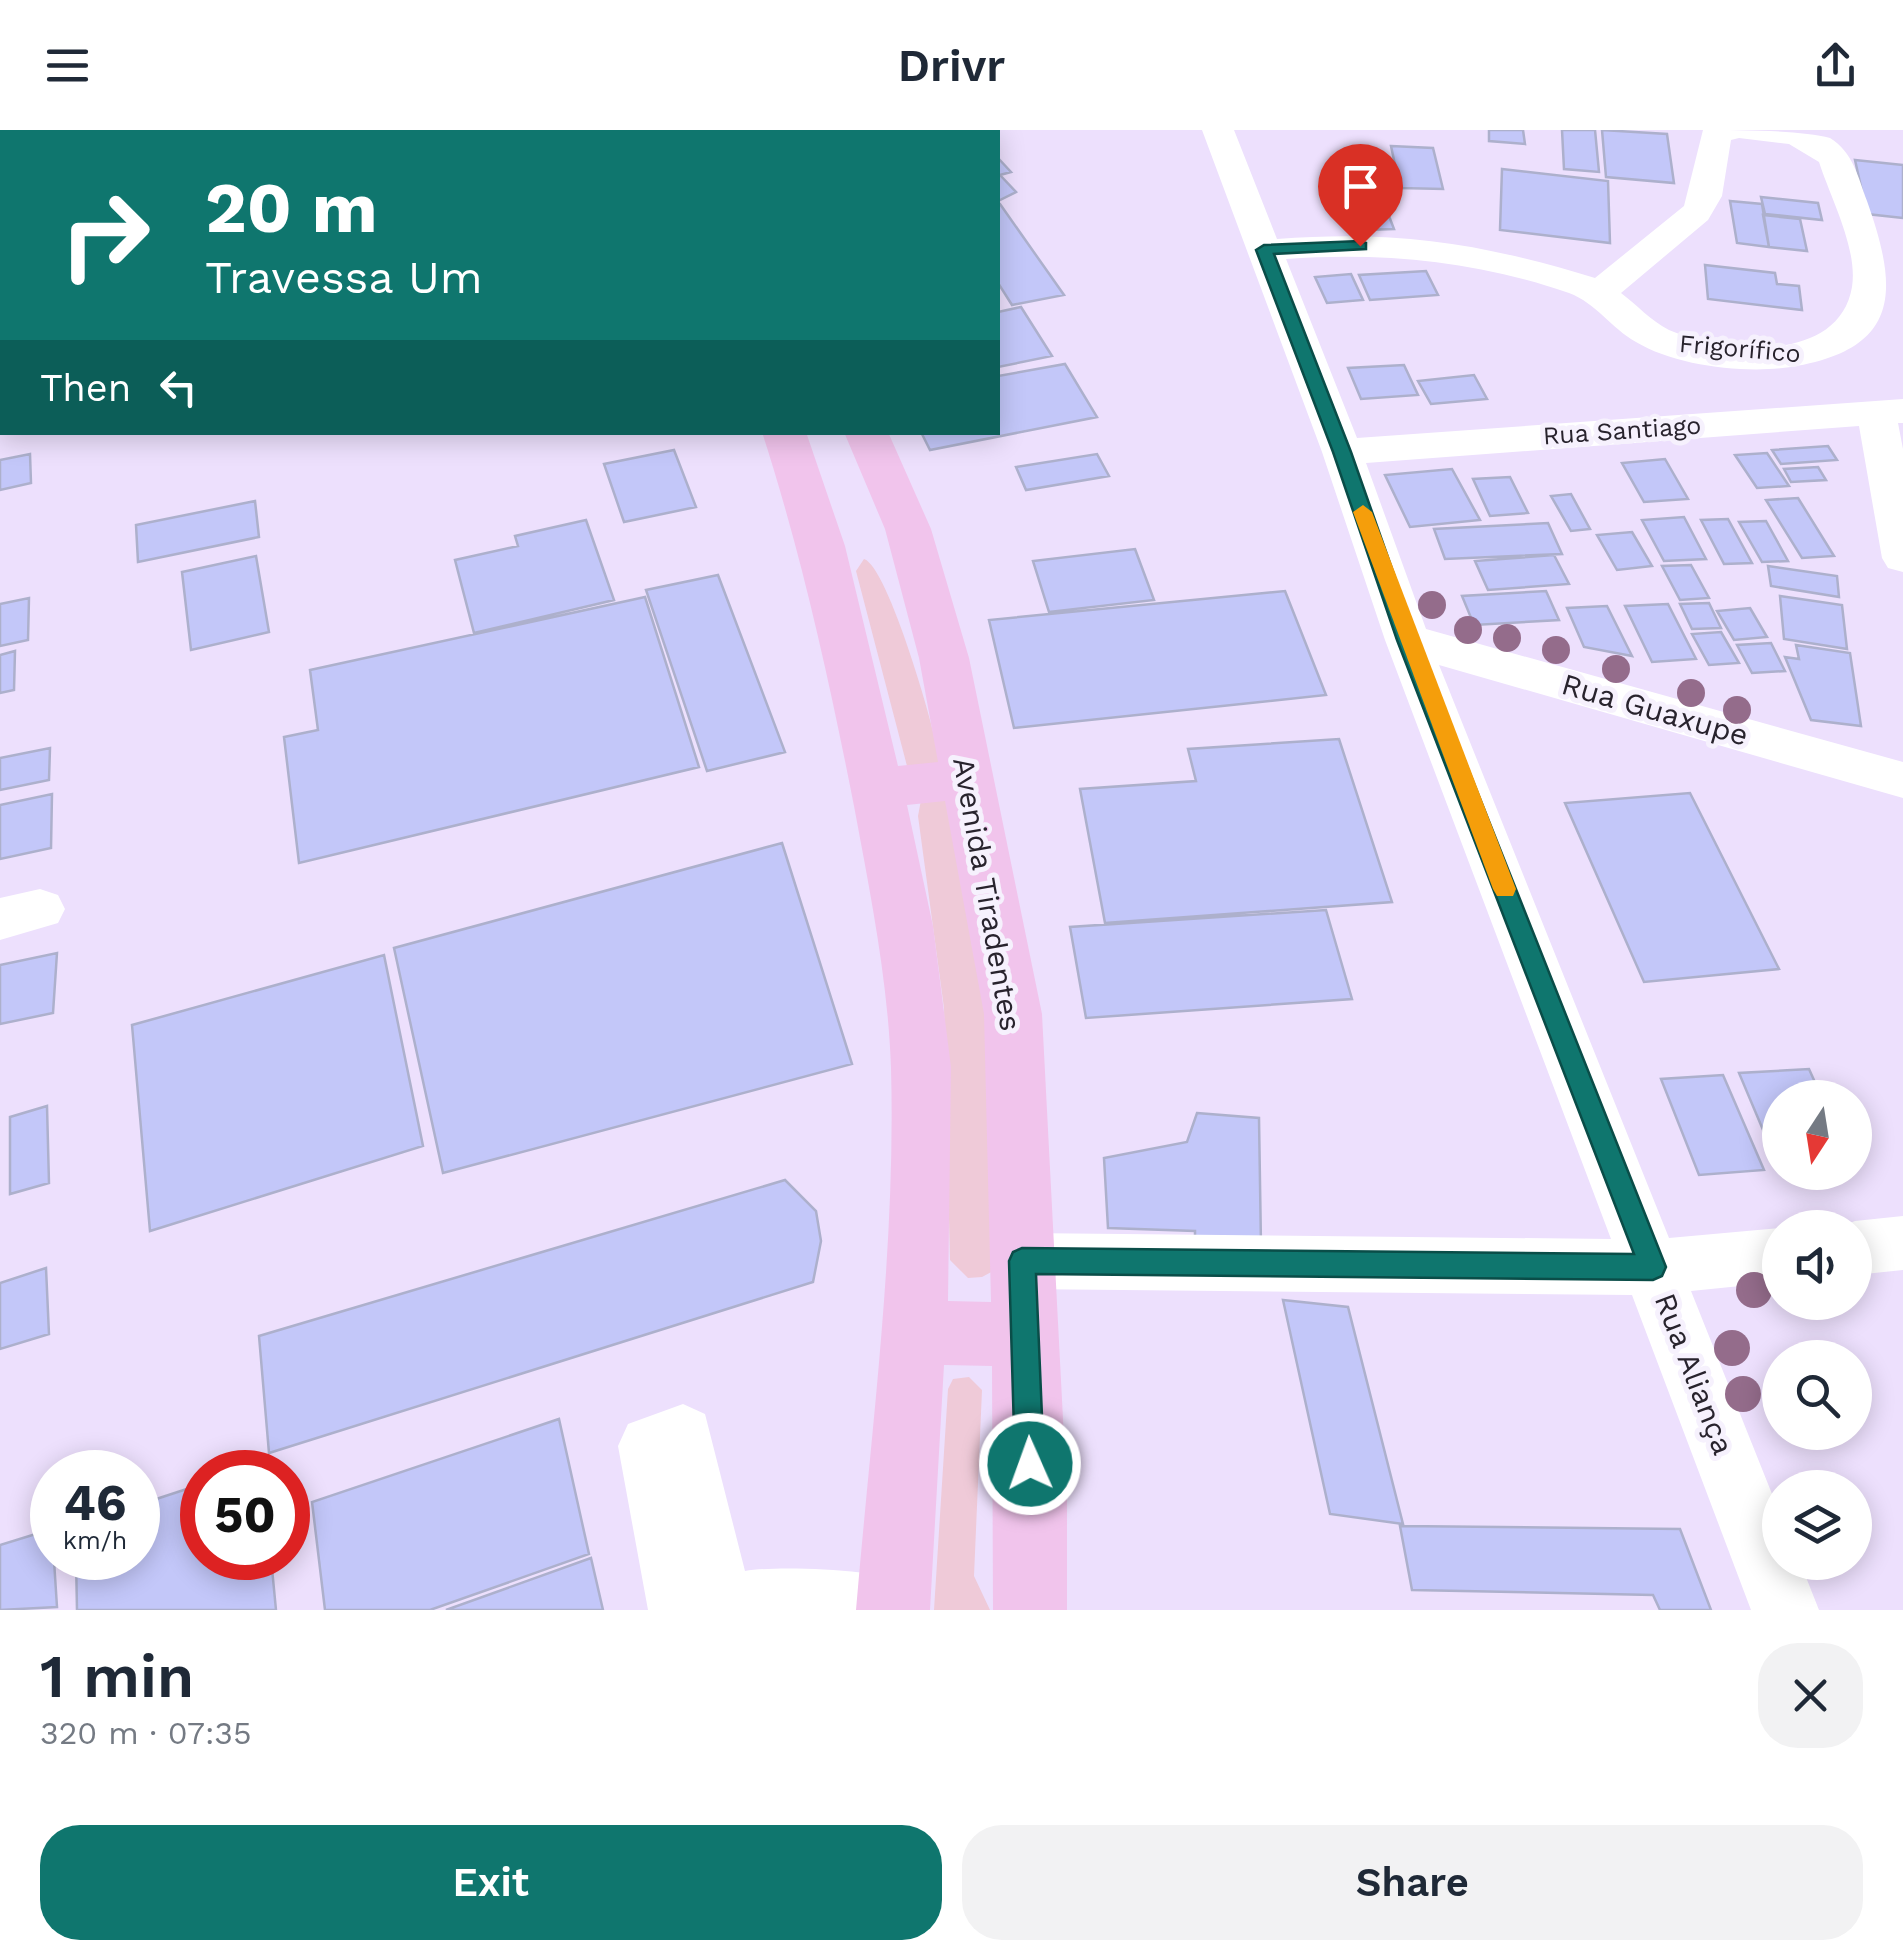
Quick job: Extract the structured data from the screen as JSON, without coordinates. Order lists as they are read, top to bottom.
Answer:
{
  "streets": {
    "main road": ["Avenida Tiradentes"],
    "street": [
      "Frigorífico",
      "Rua Santiago",
      "Rua Guaxupe",
      "Rua Aliança"
    ]
  },
  "crossings": [
    ["Frigorífico", "Rua Aliança"],
    ["Rua Santiago", "Rua Aliança"],
    ["Rua Guaxupe", "Rua Aliança"]
  ],
  "north": "bottom",
  "page": {
    "header": "Drivr",
    "turn": ["20 m", "Travessa Um"],
    "then": "Then",
    "speed": "46 km/h",
    "limit": "50",
    "heading": ["1 min", "320 m · 07:35"],
    "buttons": ["Exit", "Share"]
  }
}
